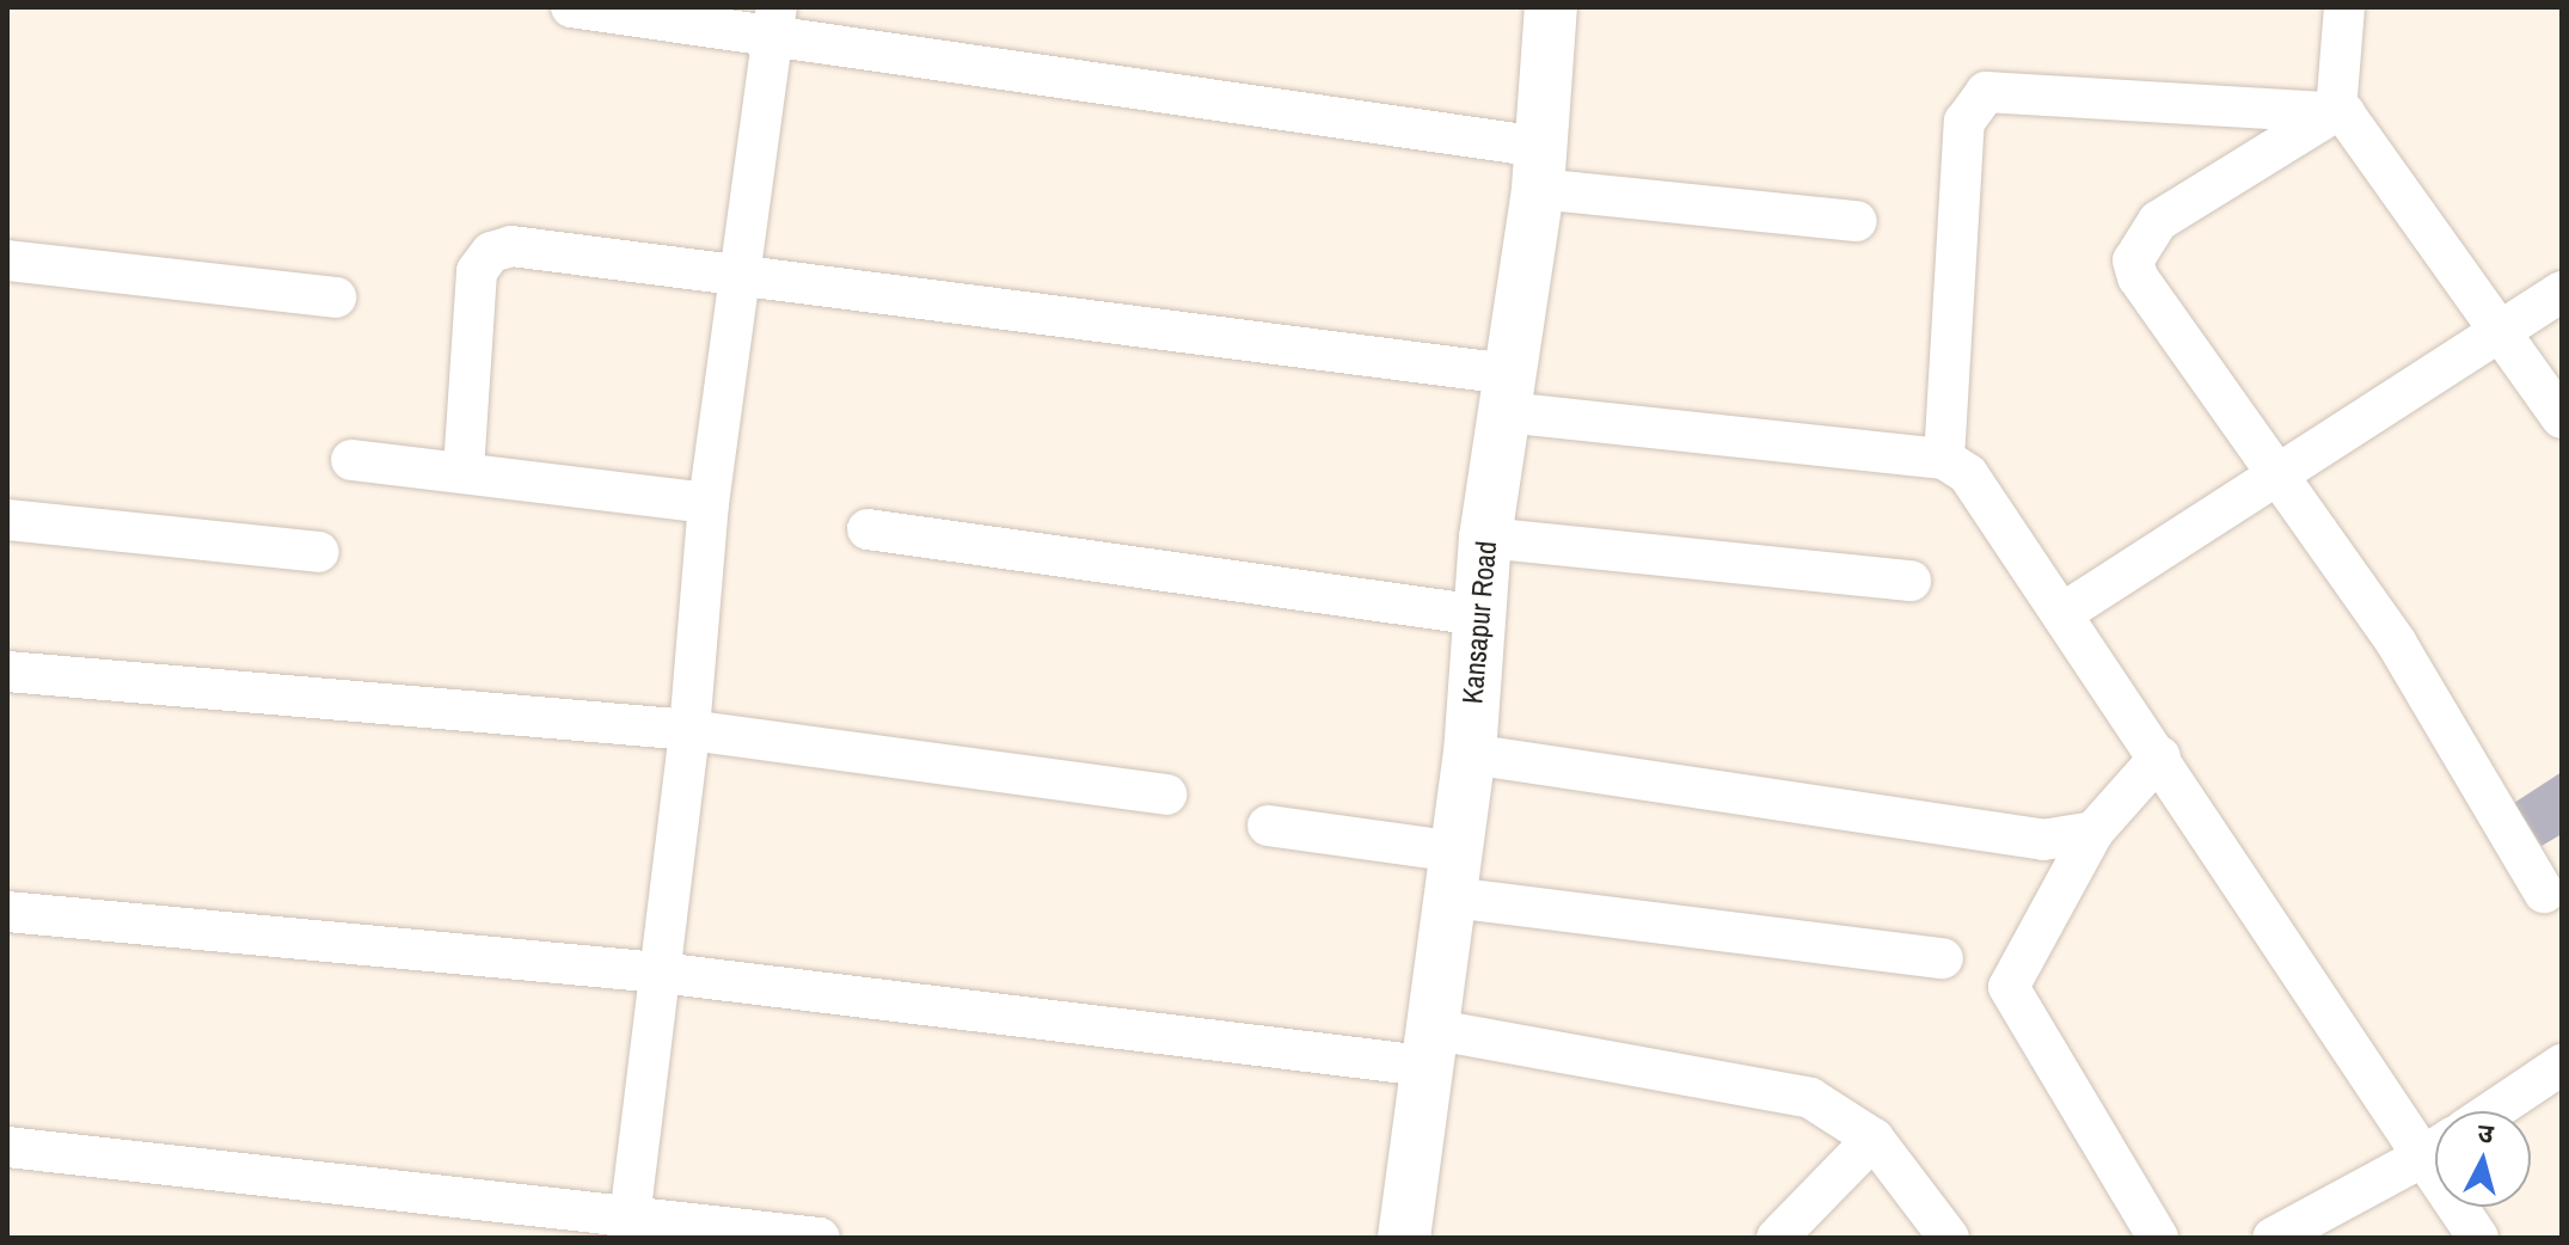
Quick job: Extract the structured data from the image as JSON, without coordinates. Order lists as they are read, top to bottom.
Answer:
{
  "streets": {
    "street": ["Kansapur Road"]
  },
  "north": "top"
}
